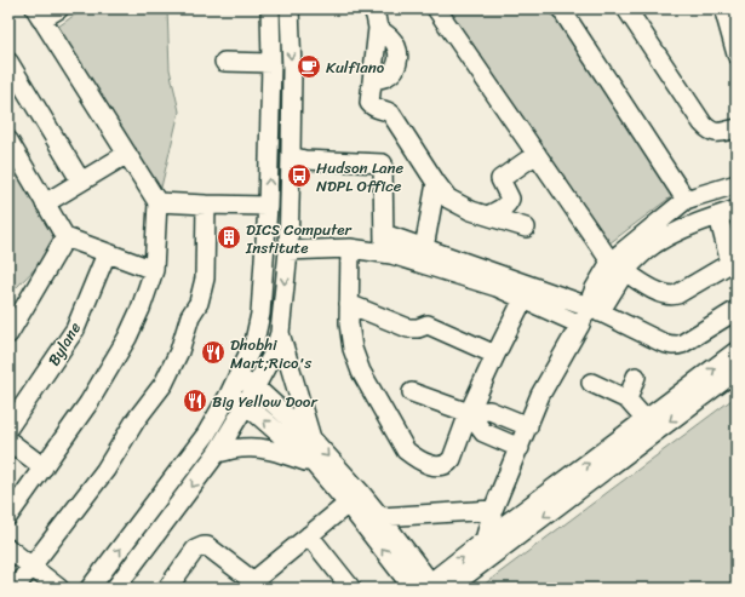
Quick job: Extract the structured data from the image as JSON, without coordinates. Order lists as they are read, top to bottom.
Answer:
{
  "streets": {
    "street": ["Bylane"]
  },
  "places": {
    "cafe": ["Kulfiano"],
    "bus stop": ["Hudson Lane NDPL Office"],
    "building": ["DICS Computer Institute"],
    "restaurant": ["Dhobhi Mart;Rico's", "Big Yellow Door"]
  }
}
